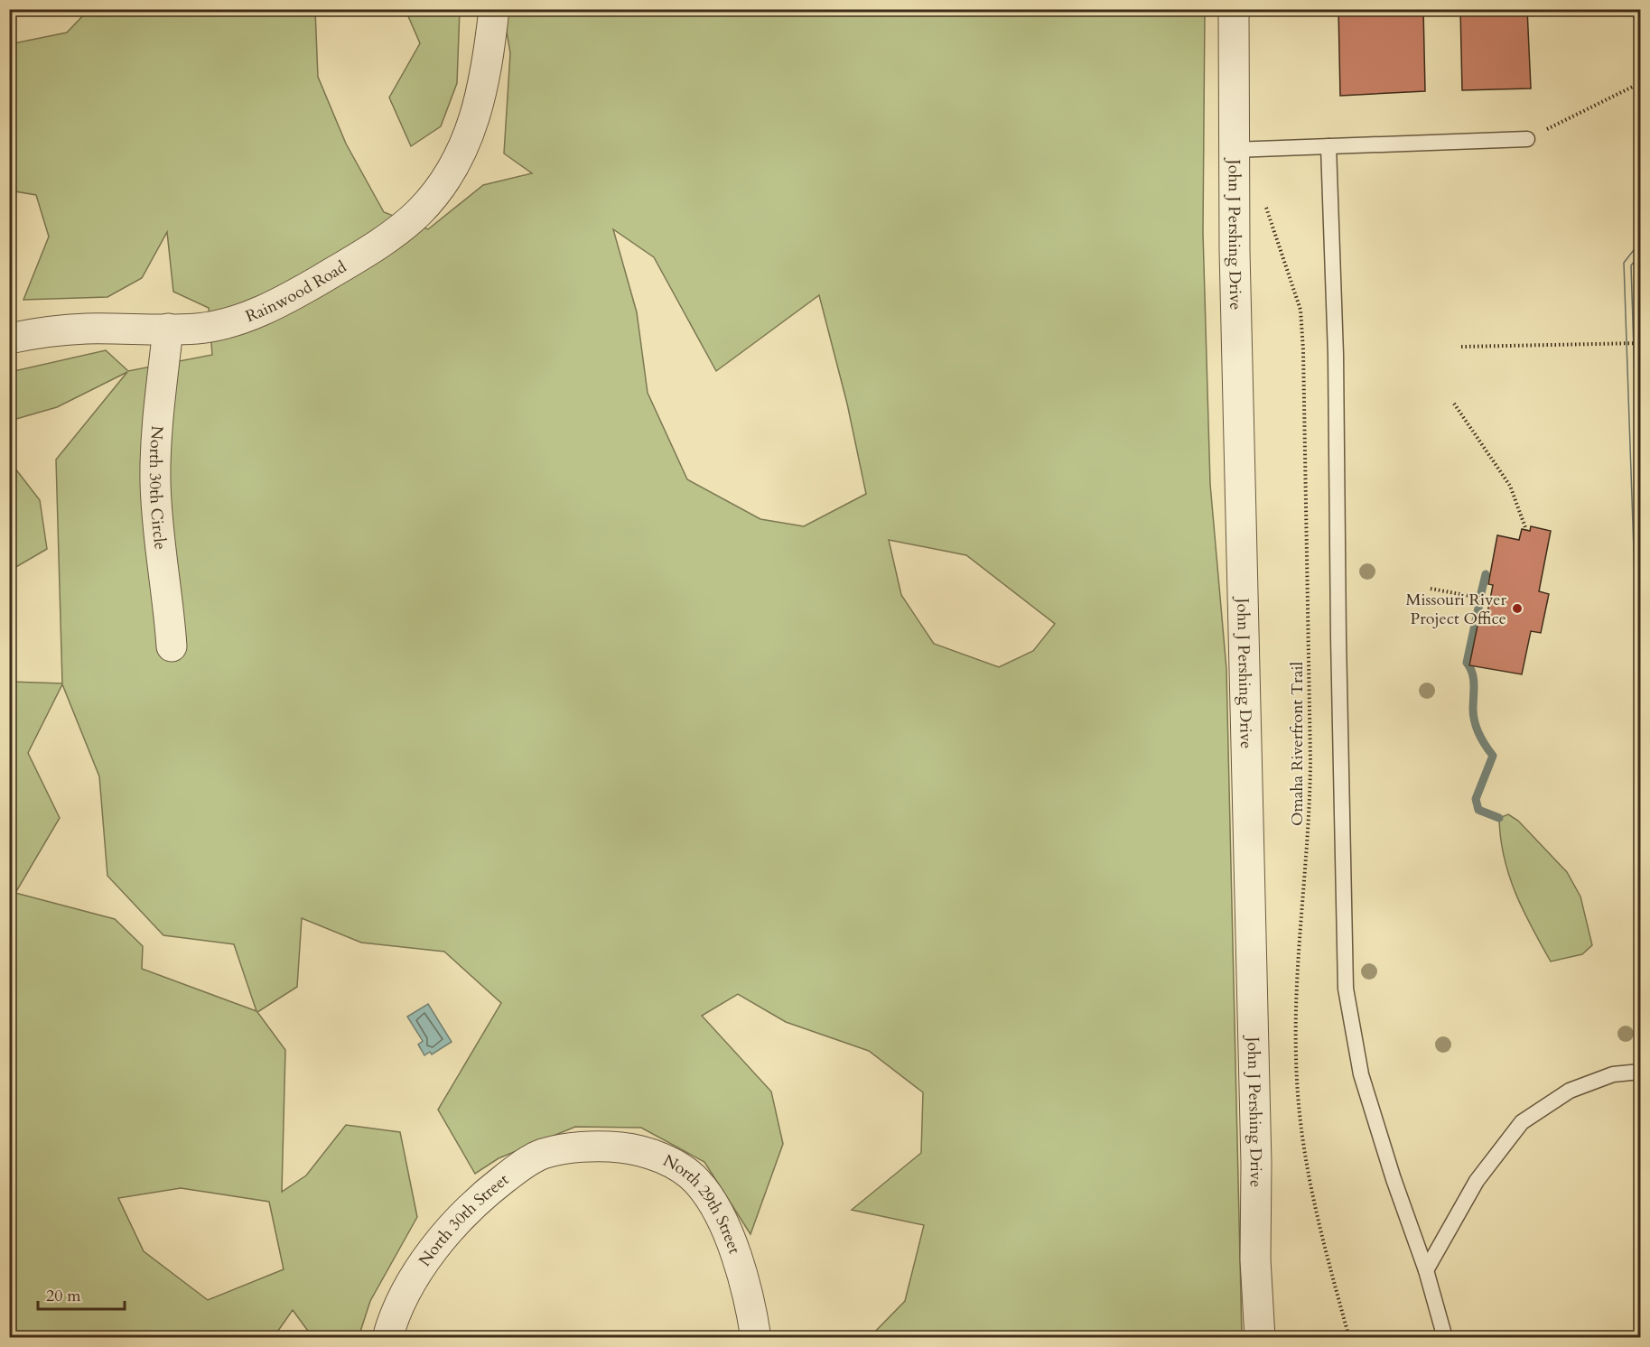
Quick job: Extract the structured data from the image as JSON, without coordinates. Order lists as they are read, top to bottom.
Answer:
{
  "streets": {
    "street": [
      "John J Pershing Drive",
      "Rainwood Road",
      "North 30th Circle",
      "North 29th Street",
      "North 30th Street"
    ],
    "path": ["Omaha Riverfront Trail"]
  },
  "crossings": [
    ["Rainwood Road", "North 30th Circle"],
    ["North 29th Street", "North 30th Street"]
  ],
  "places": ["Missouri River Project Office"],
  "scale_bar": "20 m"
}
